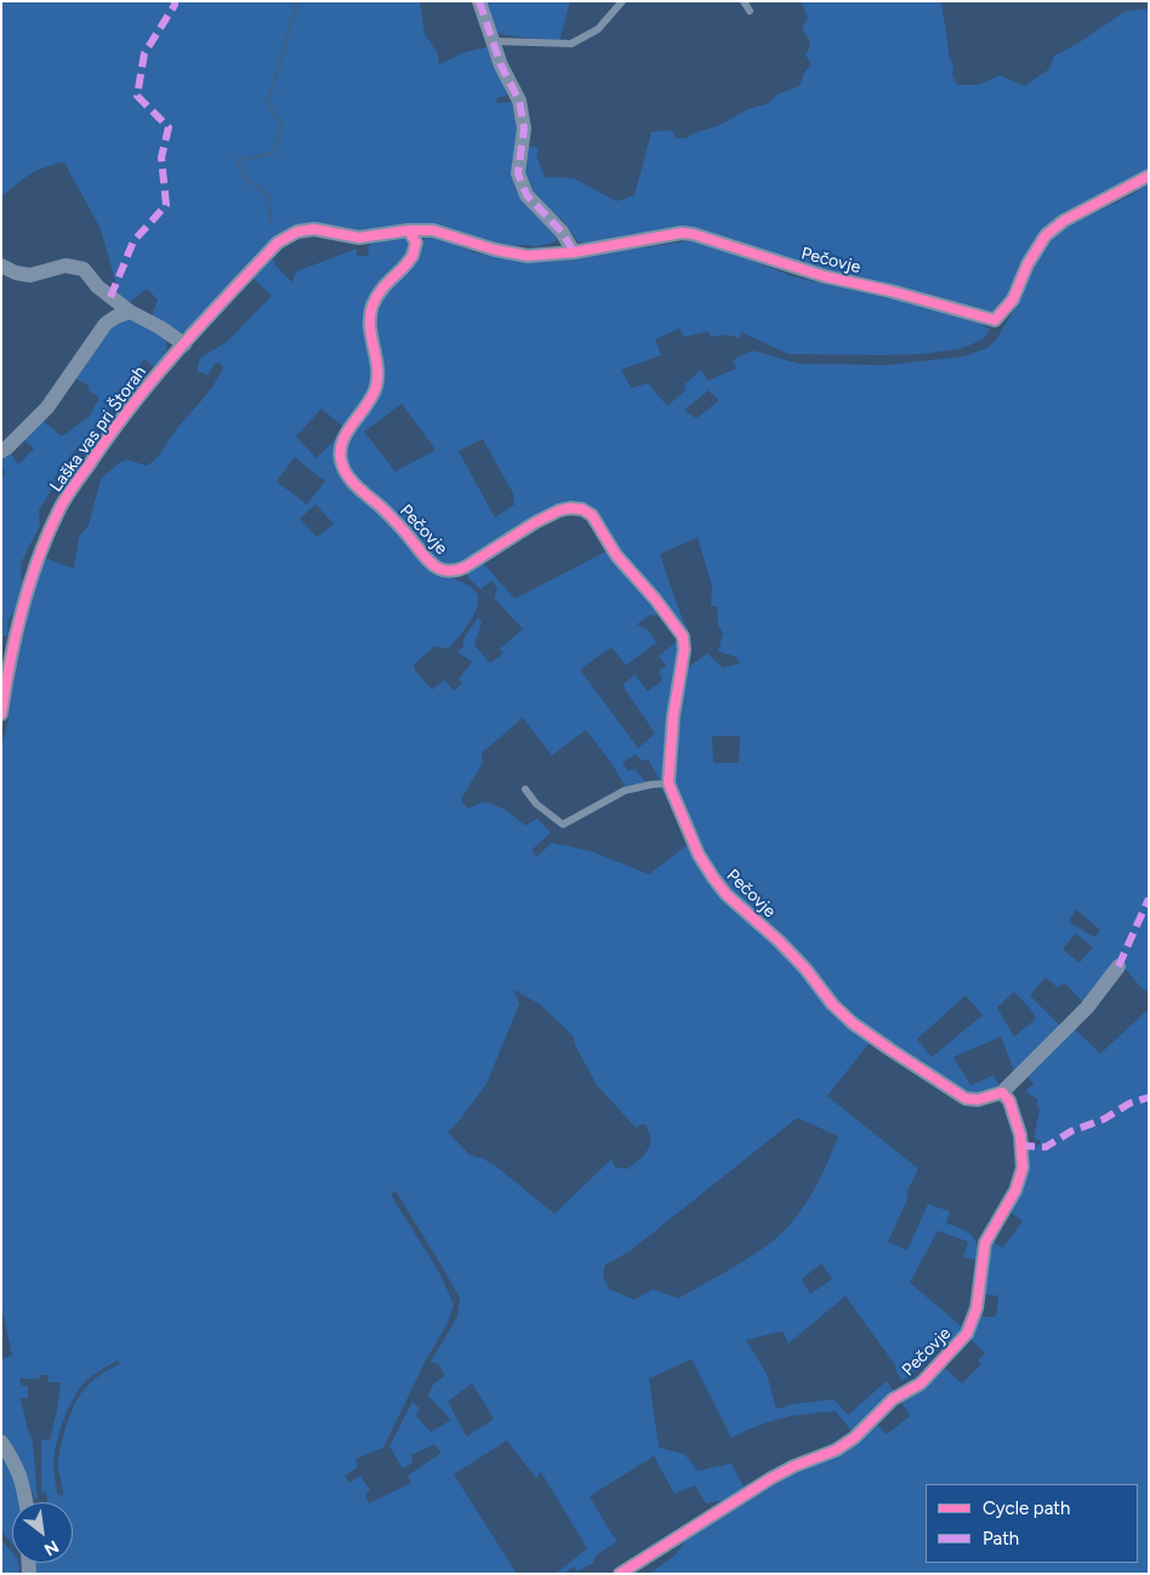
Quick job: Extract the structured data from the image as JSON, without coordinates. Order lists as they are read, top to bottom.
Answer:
{
  "streets": {
    "street": ["Pečovje", "Laška vas pri Štorah"]
  },
  "crossings": [
    ["Pečovje", "Laška vas pri Štorah"]
  ],
  "legend": ["Cycle path", "Path"],
  "north": "bottom right"
}
